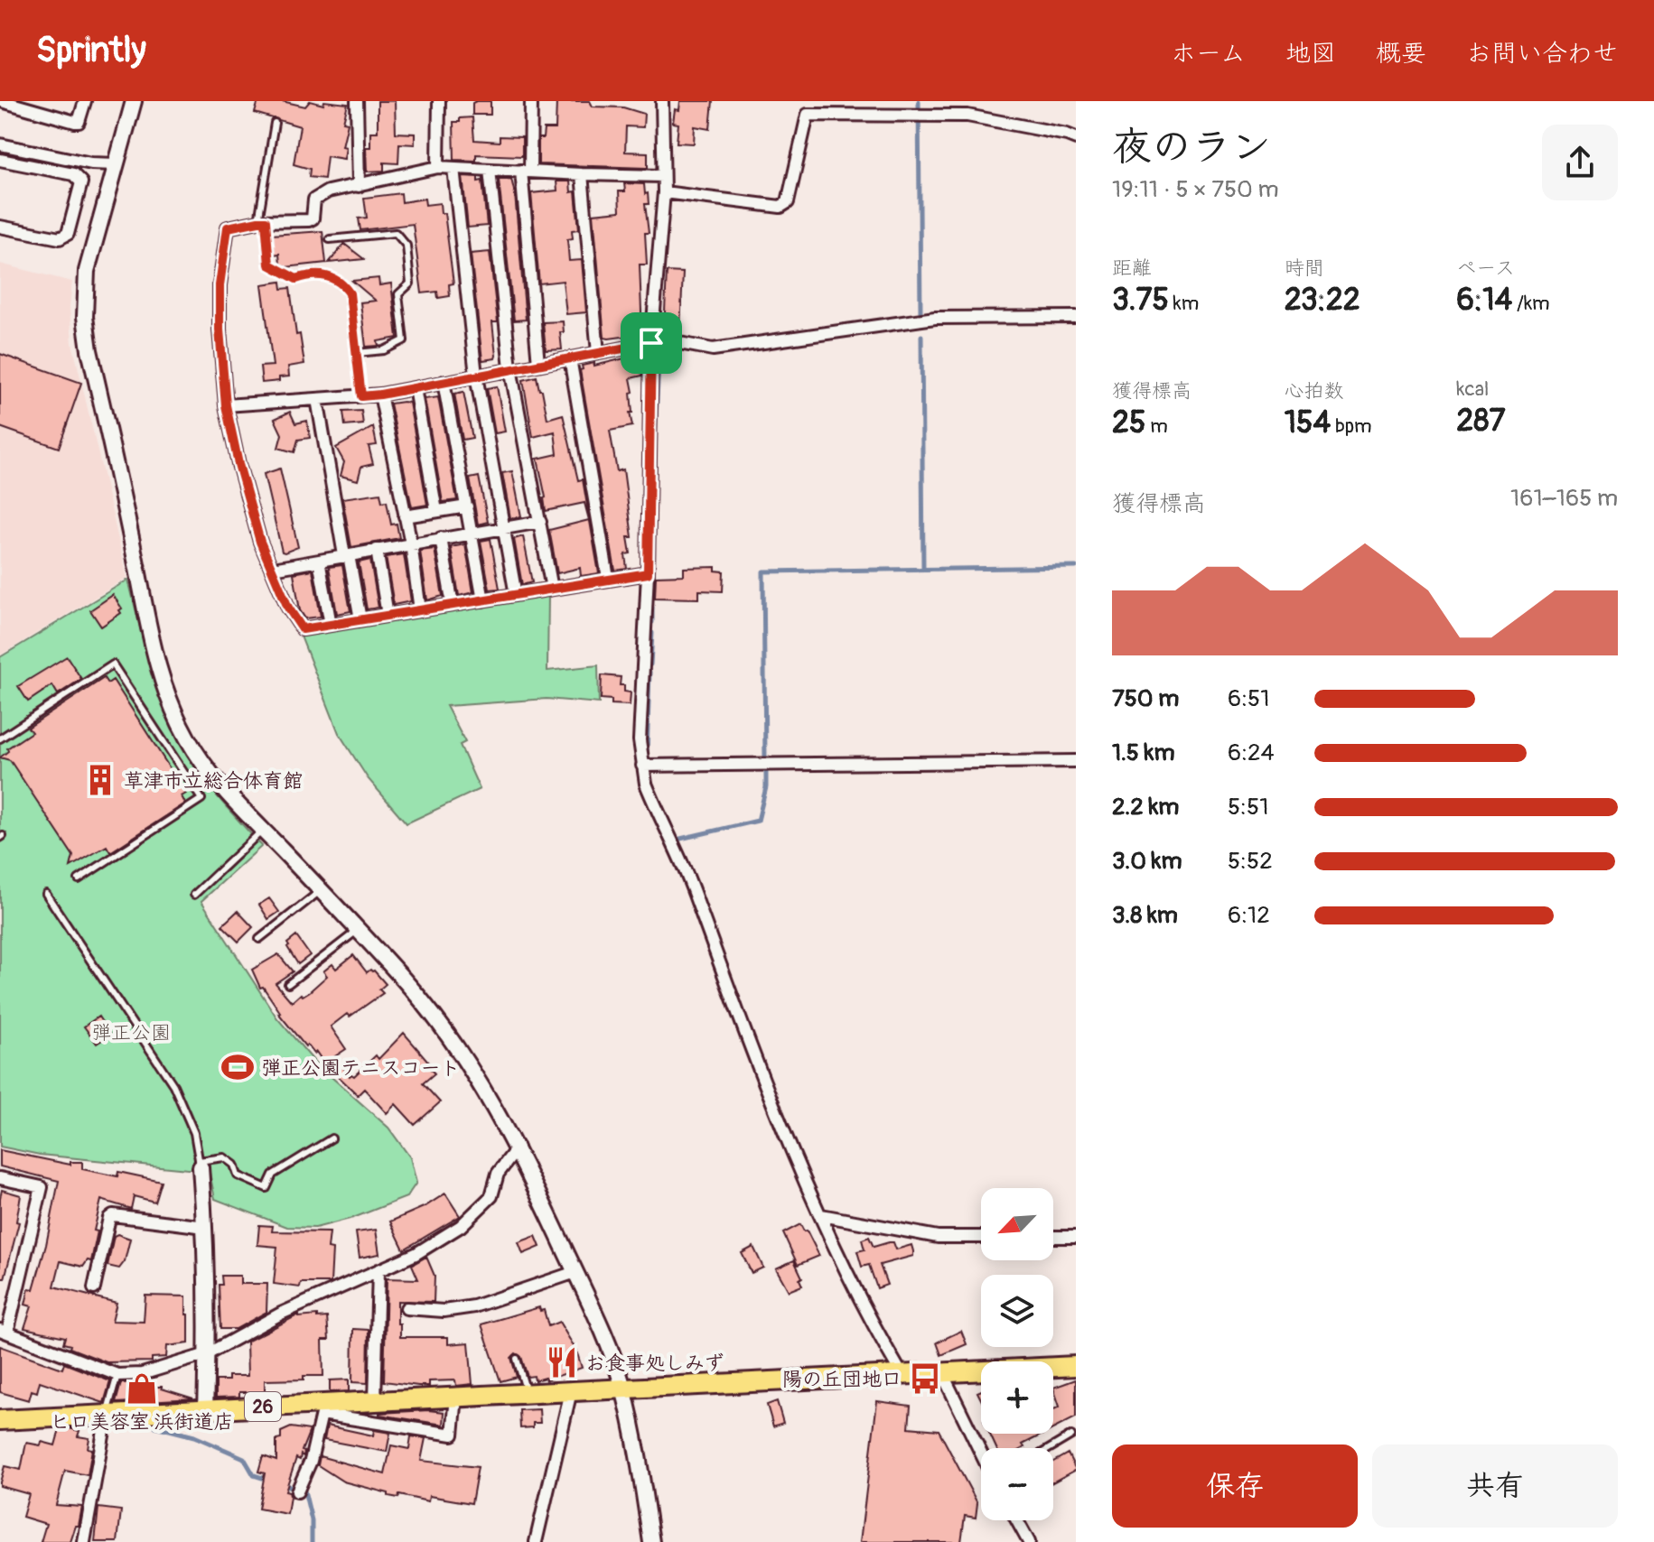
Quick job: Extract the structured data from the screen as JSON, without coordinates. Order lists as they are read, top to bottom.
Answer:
{
  "streets": {
    "main road": ["26"]
  },
  "parks": ["弾正公園"],
  "places": {
    "building": ["草津市立総合体育館"],
    "sports": ["弾正公園テニスコート"],
    "restaurant": ["お食事処しみず"],
    "bus stop": ["陽の丘団地口"],
    "shop": ["ヒロ美容室 浜街道店"]
  },
  "north": "bottom left",
  "page": {
    "header": "Sprintly",
    "nav": [
      "ホーム",
      "地図",
      "概要",
      "お問い合わせ"
    ],
    "heading": ["夜のラン", "19:11 · 5 × 750 m"],
    "stats": [
      ["距離", "3.75 km"],
      ["時間", "23:22"],
      ["ペース", "6:14 /km"],
      ["獲得標高", "25 m"],
      ["心拍数", "154 bpm"],
      ["kcal", "287"]
    ],
    "chart": ["獲得標高", "161–165 m"],
    "list": [
      {
        "name": "750 m",
        "note": "6:51"
      },
      {
        "name": "1.5 km",
        "note": "6:24"
      },
      {
        "name": "2.2 km",
        "note": "5:51"
      },
      {
        "name": "3.0 km",
        "note": "5:52"
      },
      {
        "name": "3.8 km",
        "note": "6:12"
      }
    ],
    "map_buttons": ["+", "−"],
    "buttons": ["保存", "共有"]
  }
}
